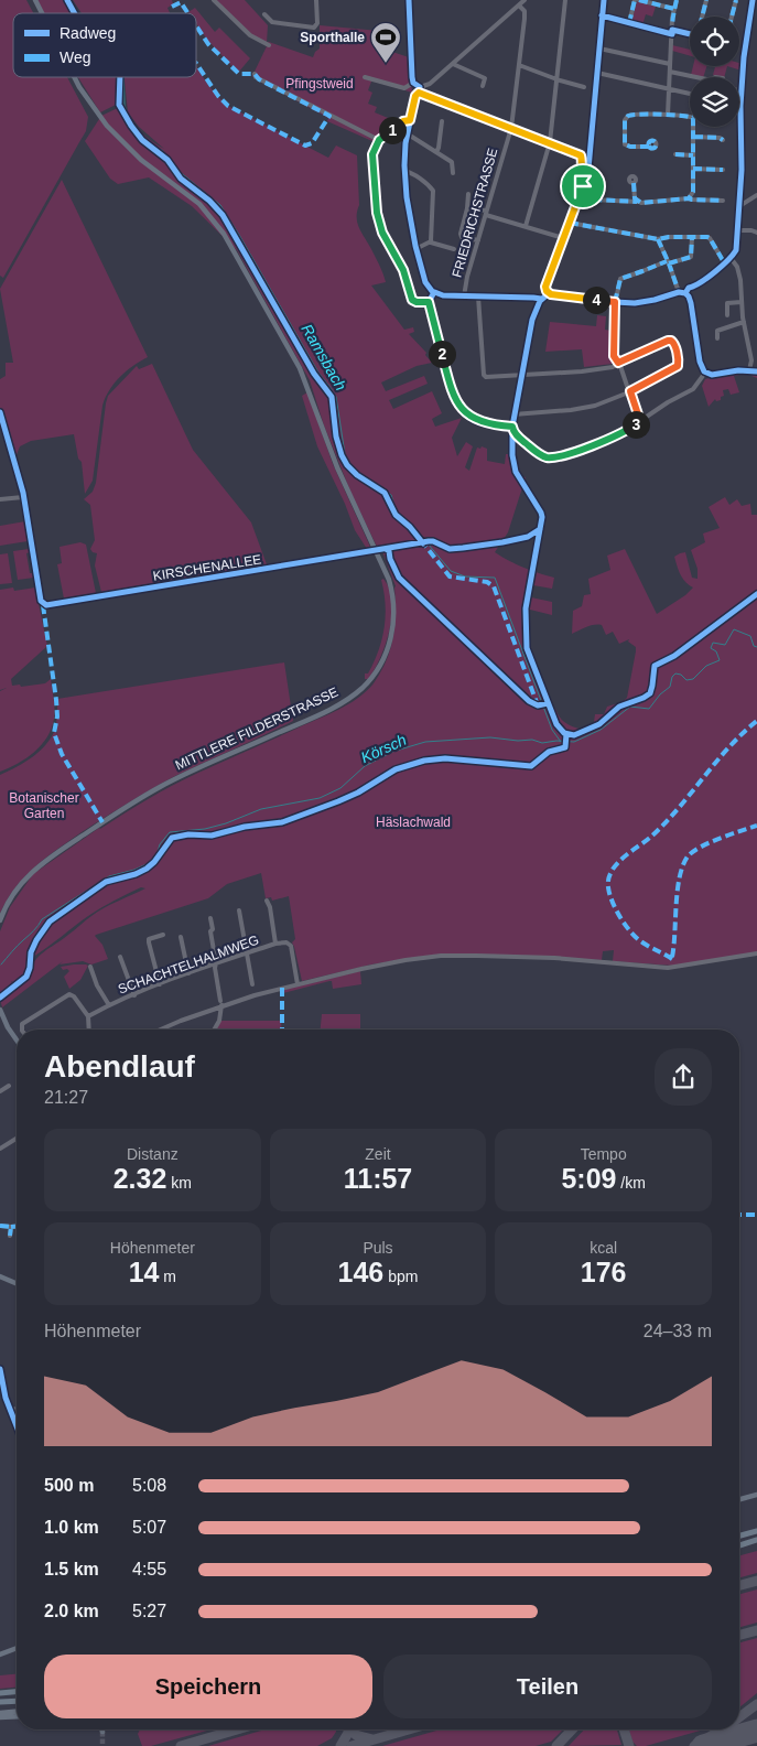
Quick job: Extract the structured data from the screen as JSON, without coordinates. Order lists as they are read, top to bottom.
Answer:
{
  "streets": {
    "main road": ["MITTLERE FILDERSTRASSE"],
    "street": ["FRIEDRICHSTRASSE", "KIRSCHENALLEE", "SCHACHTELHALMWEG"]
  },
  "crossings": [
    ["KIRSCHENALLEE", "MITTLERE FILDERSTRASSE"]
  ],
  "water": ["Ramsbach", "Körsch"],
  "parks": ["Pfingstweid", "Botanischer Garten", "Häslachwald"],
  "places": {
    "sports": ["Sporthalle"]
  },
  "legend": ["Radweg", "Weg"],
  "page": {
    "pins": [
      "1",
      "4",
      "2",
      "3"
    ],
    "heading": ["Abendlauf", "21:27"],
    "stats": [
      ["Distanz", "2.32 km"],
      ["Zeit", "11:57"],
      ["Tempo", "5:09 /km"],
      ["Höhenmeter", "14 m"],
      ["Puls", "146 bpm"],
      ["kcal", "176"]
    ],
    "chart": ["Höhenmeter", "24–33 m"],
    "list": [
      {
        "name": "500 m",
        "note": "5:08"
      },
      {
        "name": "1.0 km",
        "note": "5:07"
      },
      {
        "name": "1.5 km",
        "note": "4:55"
      },
      {
        "name": "2.0 km",
        "note": "5:27"
      }
    ],
    "buttons": ["Speichern", "Teilen"]
  }
}
